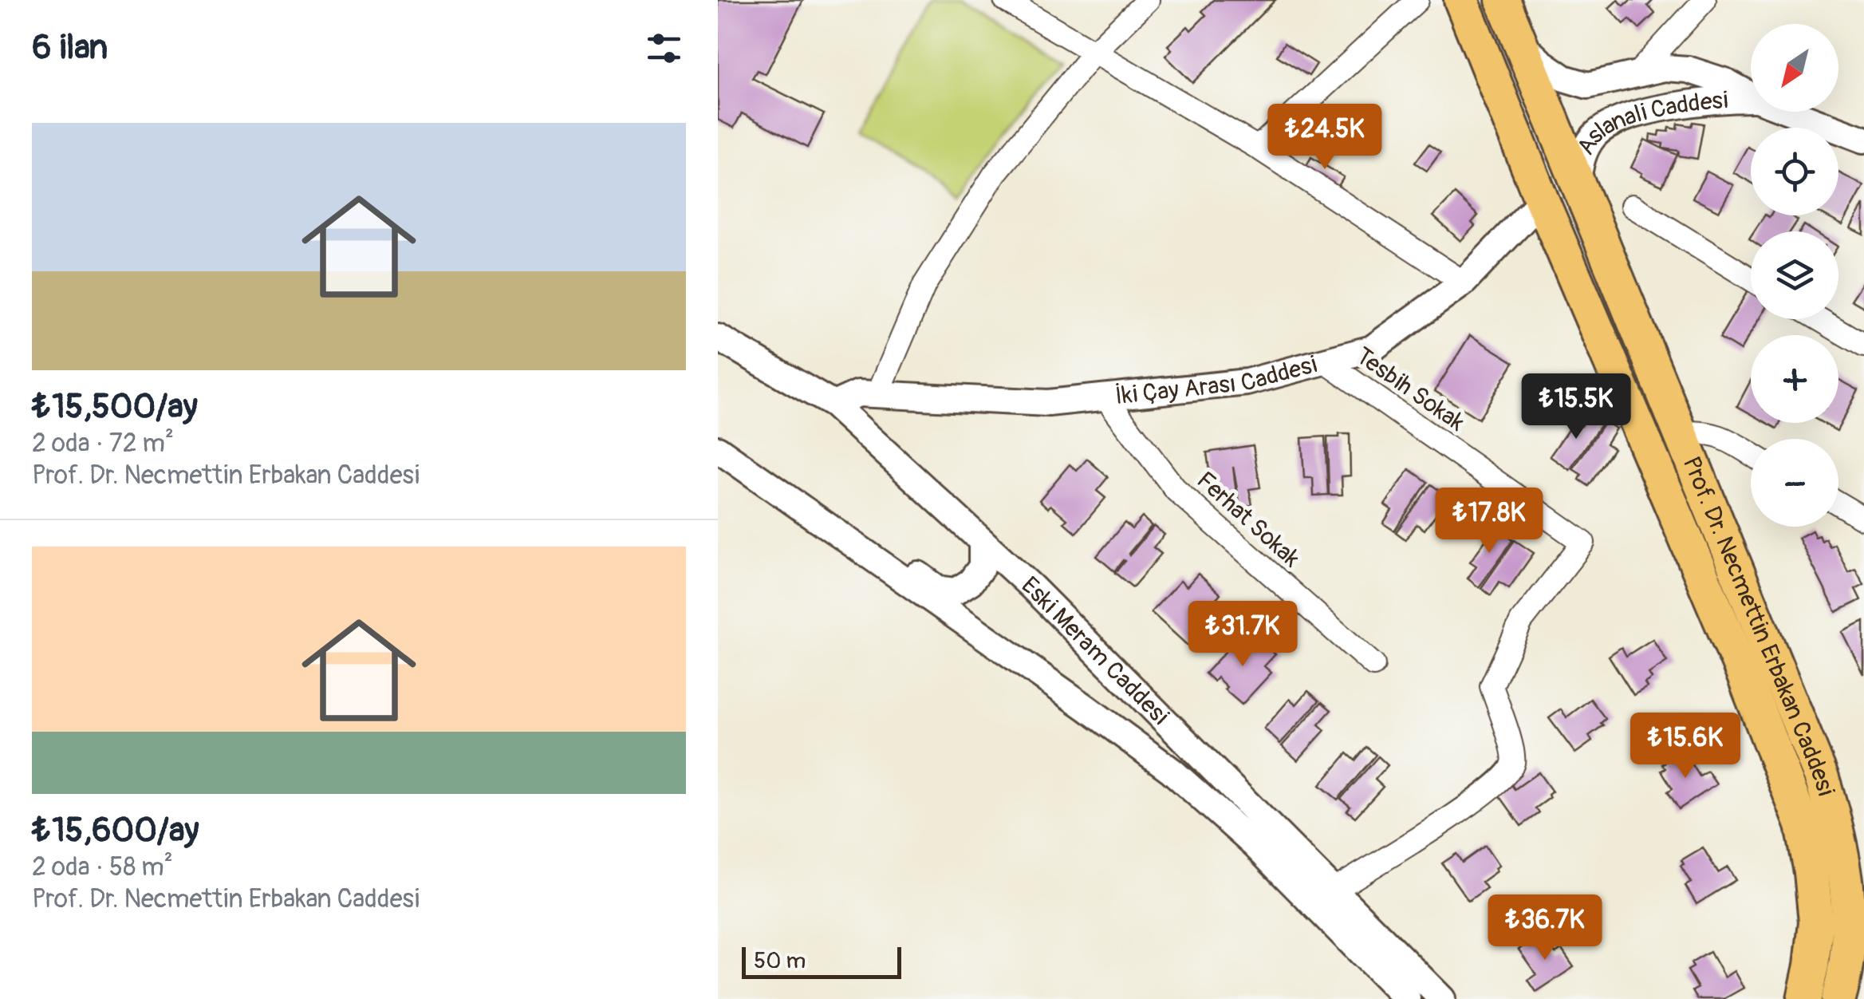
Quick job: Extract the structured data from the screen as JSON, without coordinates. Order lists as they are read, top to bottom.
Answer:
{
  "streets": {
    "main road": ["Prof. Dr. Necmettin Erbakan Caddesi"],
    "street": [
      "Aslanali Caddesi",
      "İki Çay Arası Caddesi",
      "Tesbih Sokak",
      "Ferhat Sokak",
      "Eski Meram Caddesi"
    ]
  },
  "crossings": [
    ["Aslanali Caddesi", "Prof. Dr. Necmettin Erbakan Caddesi"],
    ["İki Çay Arası Caddesi", "Tesbih Sokak"],
    ["İki Çay Arası Caddesi", "Ferhat Sokak"],
    ["İki Çay Arası Caddesi", "Prof. Dr. Necmettin Erbakan Caddesi"],
    ["İki Çay Arası Caddesi", "Eski Meram Caddesi"],
    ["Tesbih Sokak", "Eski Meram Caddesi"]
  ],
  "scale_bar": "50 m",
  "north": "bottom left",
  "page": {
    "heading": "6 ilan",
    "map_buttons": ["+", "−"],
    "list": [
      {
        "name": "₺15,500/ay",
        "note": "2 oda · 72 m² · Prof. Dr. Necmettin Erbakan Caddesi"
      },
      {
        "name": "₺15,600/ay",
        "note": "2 oda · 58 m² · Prof. Dr. Necmettin Erbakan Caddesi"
      }
    ],
    "price": [
      "₺24.5K",
      "₺15.5K",
      "₺17.8K",
      "₺31.7K",
      "₺15.6K",
      "₺36.7K"
    ],
    "scale": "50 m"
  }
}
